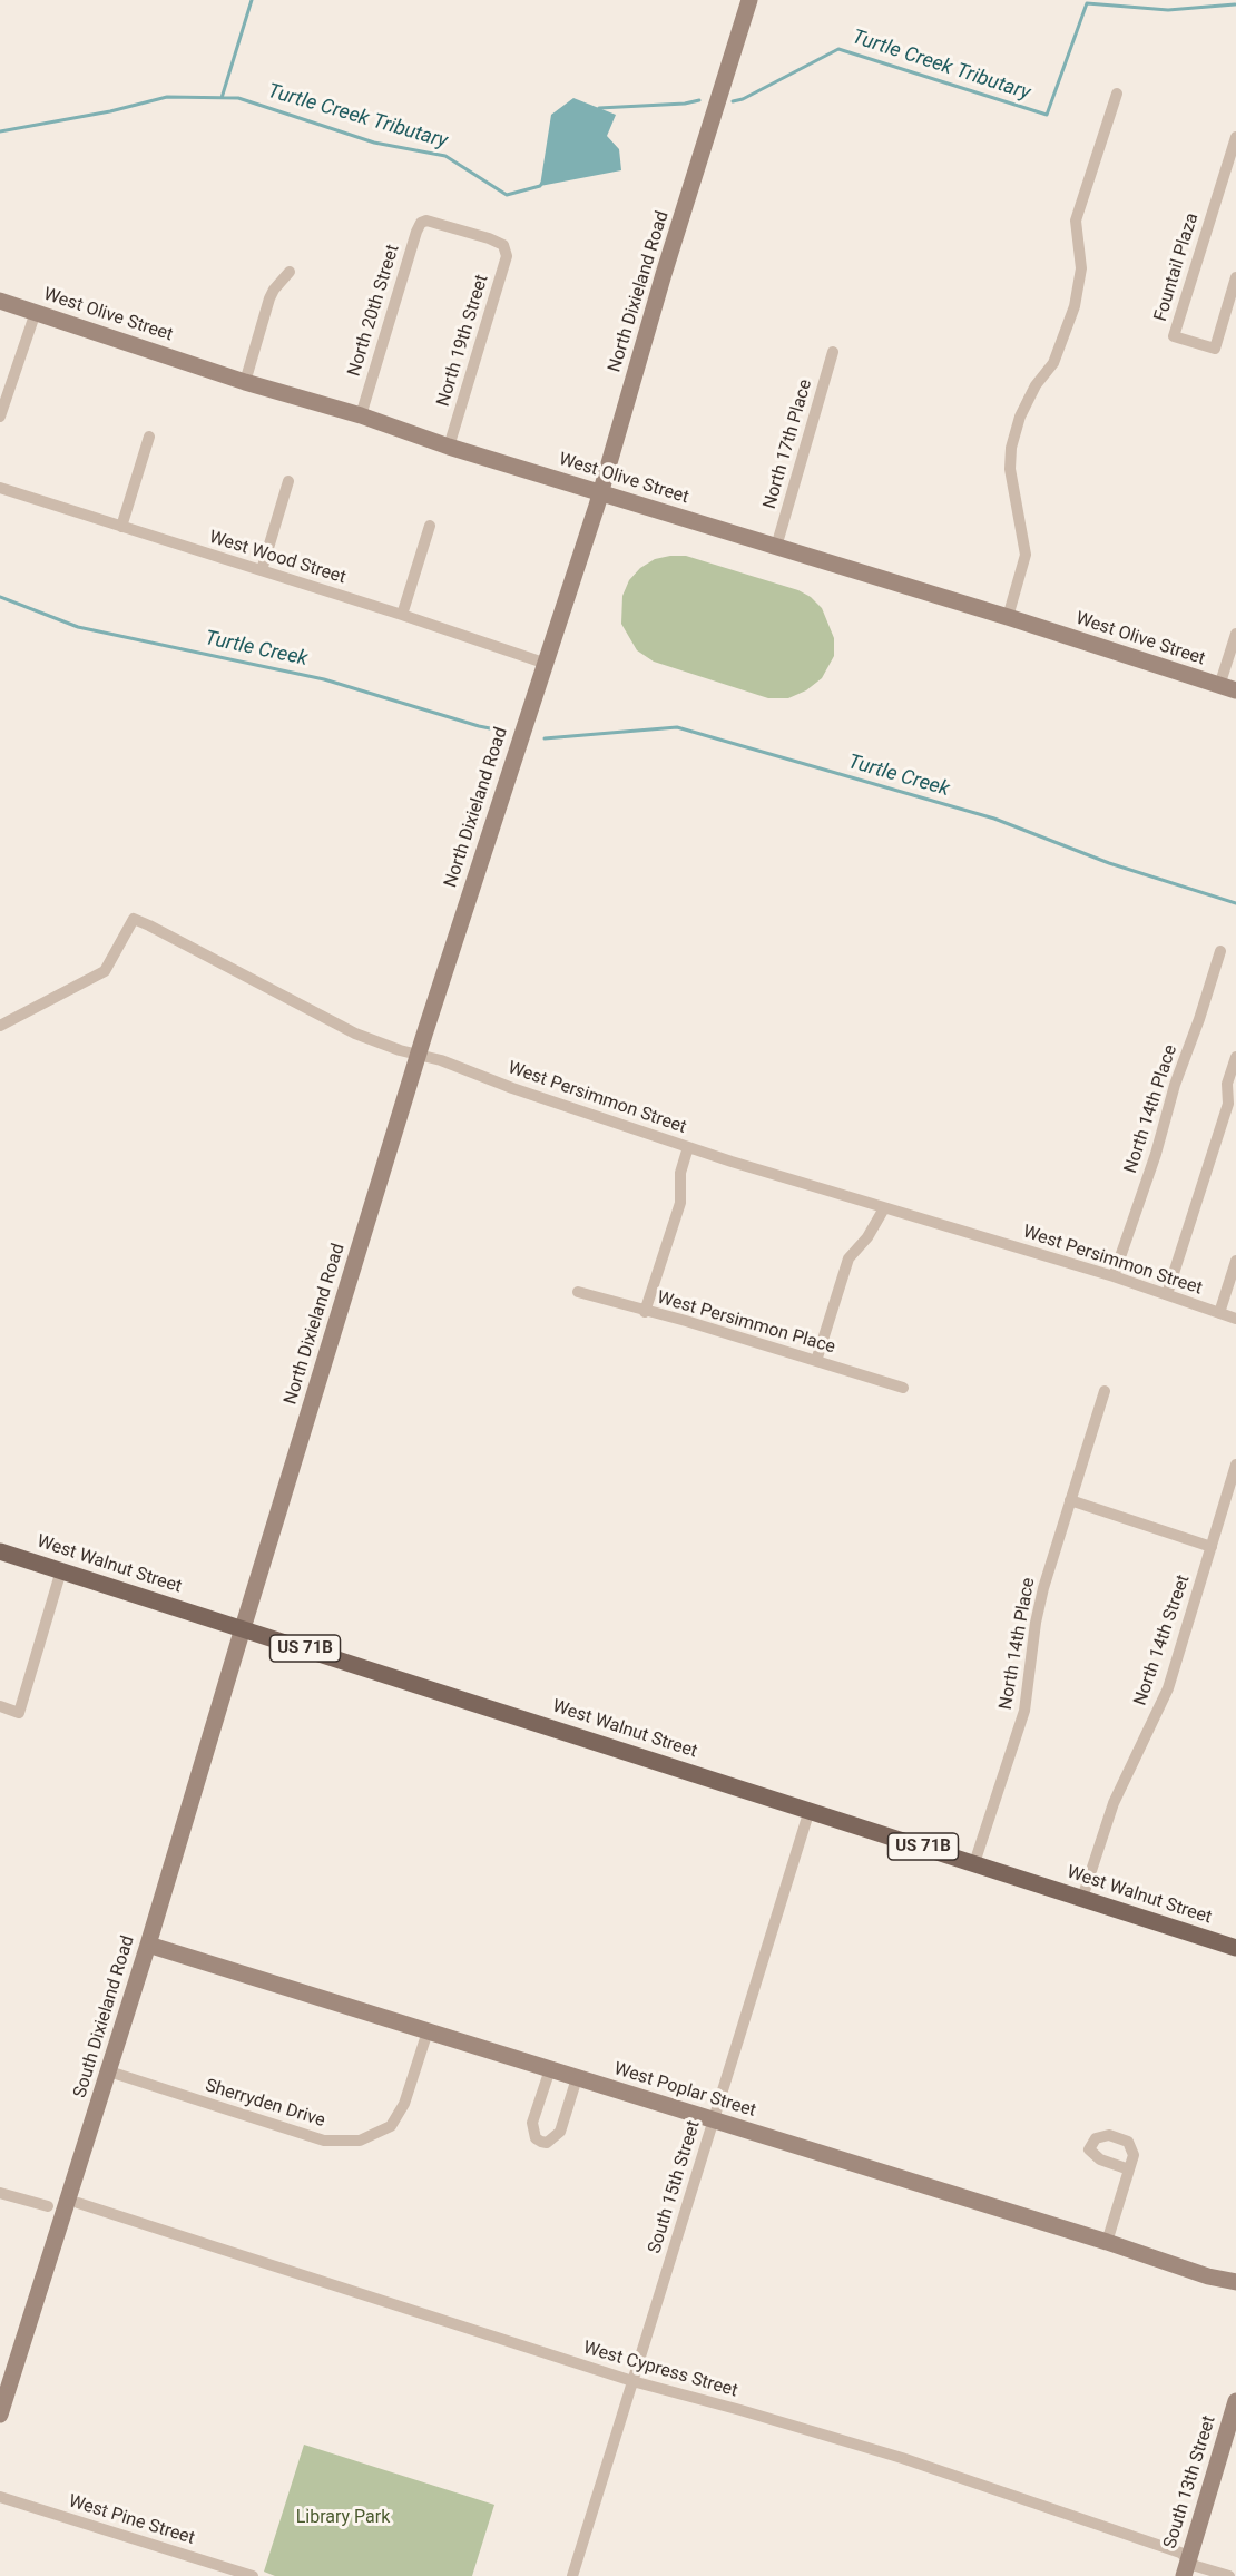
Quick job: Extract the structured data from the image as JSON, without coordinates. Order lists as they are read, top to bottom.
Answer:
{
  "streets": {
    "main road": [
      "North Dixieland Road",
      "West Olive Street",
      "West Walnut Street",
      "US 71B",
      "South Dixieland Road",
      "West Poplar Street",
      "South 13th Street"
    ],
    "street": [
      "Fountail Plaza",
      "North 20th Street",
      "North 19th Street",
      "North 17th Place",
      "West Wood Street",
      "West Persimmon Street",
      "North 14th Place",
      "West Persimmon Place",
      "North 14th Street",
      "Sherryden Drive",
      "South 15th Street",
      "West Cypress Street",
      "West Pine Street"
    ]
  },
  "crossings": [
    ["North Dixieland Road", "West Olive Street"],
    ["North Dixieland Road", "West Wood Street"],
    ["North Dixieland Road", "West Persimmon Street"],
    ["North Dixieland Road", "West Walnut Street"],
    ["North Dixieland Road", "South Dixieland Road"],
    ["North 20th Street", "West Olive Street"],
    ["North 20th Street", "North 19th Street"],
    ["West Olive Street", "North 19th Street"],
    ["West Olive Street", "North 17th Place"],
    ["West Persimmon Street", "North 14th Place"],
    ["North 14th Place", "West Walnut Street"],
    ["West Walnut Street", "North 14th Street"],
    ["West Walnut Street", "South Dixieland Road"],
    ["West Walnut Street", "South 15th Street"],
    ["South Dixieland Road", "West Poplar Street"],
    ["South Dixieland Road", "Sherryden Drive"],
    ["West Poplar Street", "Sherryden Drive"],
    ["West Poplar Street", "South 15th Street"],
    ["South 15th Street", "West Cypress Street"],
    ["West Cypress Street", "South 13th Street"]
  ],
  "water": ["Turtle Creek Tributary", "Turtle Creek"],
  "parks": ["Library Park"]
}
